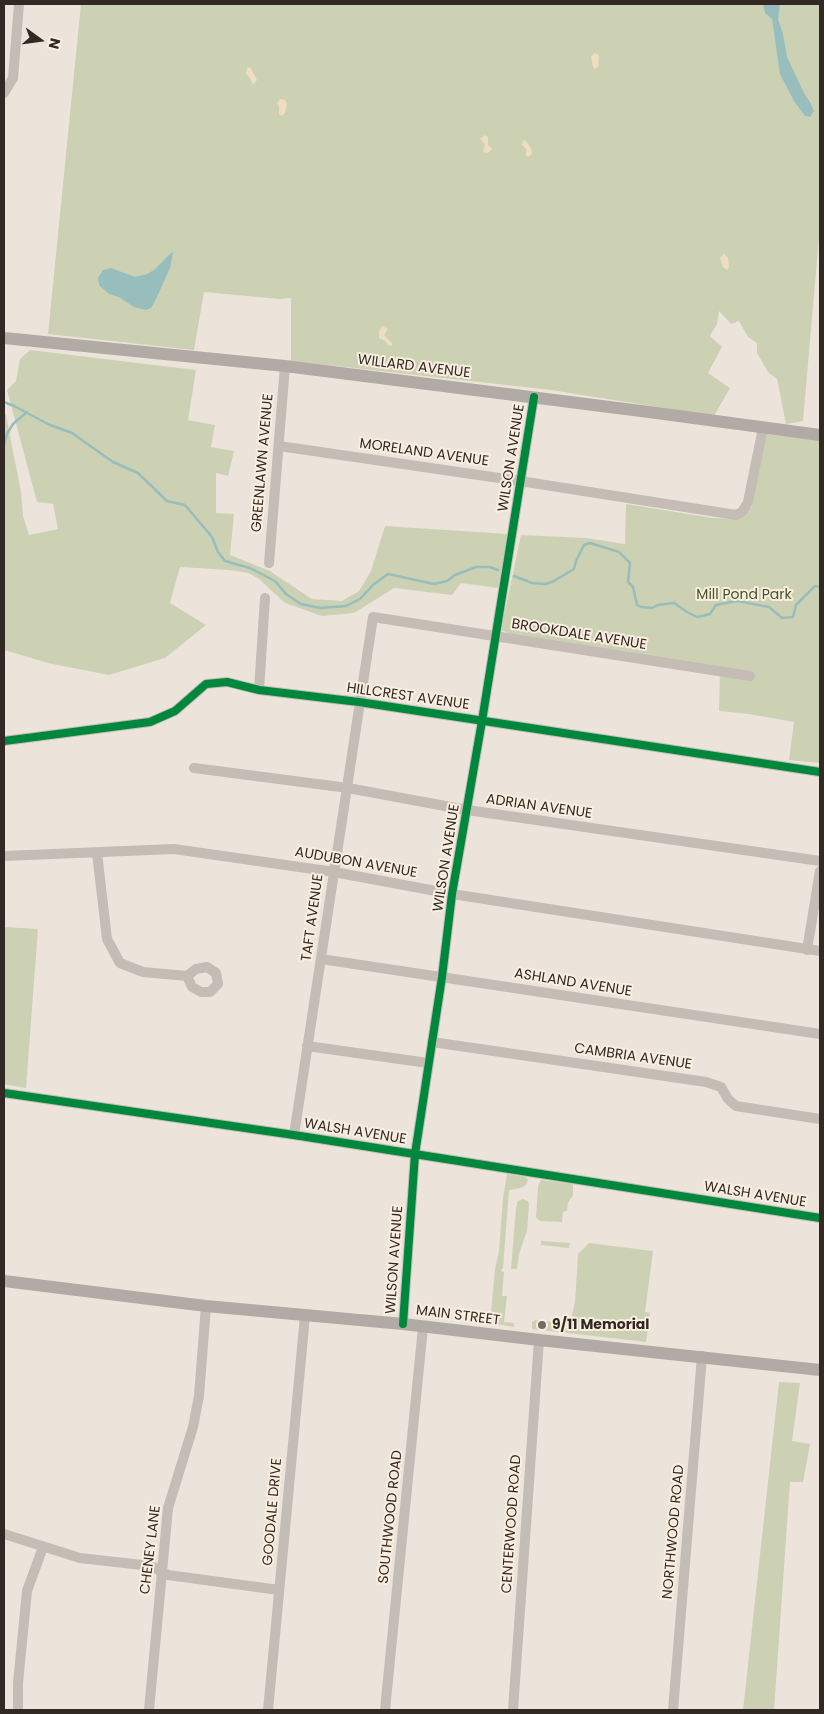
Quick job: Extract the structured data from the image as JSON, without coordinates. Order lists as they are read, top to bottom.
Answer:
{
  "streets": {
    "main road": ["WILLARD AVENUE", "MAIN STREET"],
    "street": [
      "MORELAND AVENUE",
      "WILSON AVENUE",
      "GREENLAWN AVENUE",
      "BROOKDALE AVENUE",
      "HILLCREST AVENUE",
      "ADRIAN AVENUE",
      "AUDUBON AVENUE",
      "TAFT AVENUE",
      "ASHLAND AVENUE",
      "CAMBRIA AVENUE",
      "WALSH AVENUE",
      "GOODALE DRIVE",
      "SOUTHWOOD ROAD",
      "CENTERWOOD ROAD",
      "NORTHWOOD ROAD",
      "CHENEY LANE"
    ]
  },
  "crossings": [
    ["WILLARD AVENUE", "MORELAND AVENUE"],
    ["WILLARD AVENUE", "WILSON AVENUE"],
    ["WILLARD AVENUE", "GREENLAWN AVENUE"],
    ["MORELAND AVENUE", "WILSON AVENUE"],
    ["MORELAND AVENUE", "GREENLAWN AVENUE"],
    ["WILSON AVENUE", "BROOKDALE AVENUE"],
    ["WILSON AVENUE", "HILLCREST AVENUE"],
    ["WILSON AVENUE", "ADRIAN AVENUE"],
    ["WILSON AVENUE", "AUDUBON AVENUE"],
    ["WILSON AVENUE", "ASHLAND AVENUE"],
    ["WILSON AVENUE", "CAMBRIA AVENUE"],
    ["WILSON AVENUE", "WALSH AVENUE"],
    ["WILSON AVENUE", "MAIN STREET"],
    ["BROOKDALE AVENUE", "TAFT AVENUE"],
    ["HILLCREST AVENUE", "TAFT AVENUE"],
    ["ADRIAN AVENUE", "TAFT AVENUE"],
    ["AUDUBON AVENUE", "TAFT AVENUE"],
    ["TAFT AVENUE", "ASHLAND AVENUE"],
    ["TAFT AVENUE", "WALSH AVENUE"],
    ["MAIN STREET", "GOODALE DRIVE"],
    ["MAIN STREET", "SOUTHWOOD ROAD"],
    ["MAIN STREET", "CENTERWOOD ROAD"],
    ["MAIN STREET", "NORTHWOOD ROAD"],
    ["MAIN STREET", "CHENEY LANE"]
  ],
  "parks": ["Mill Pond Park"],
  "places": ["9/11 Memorial"],
  "north": "right"
}
